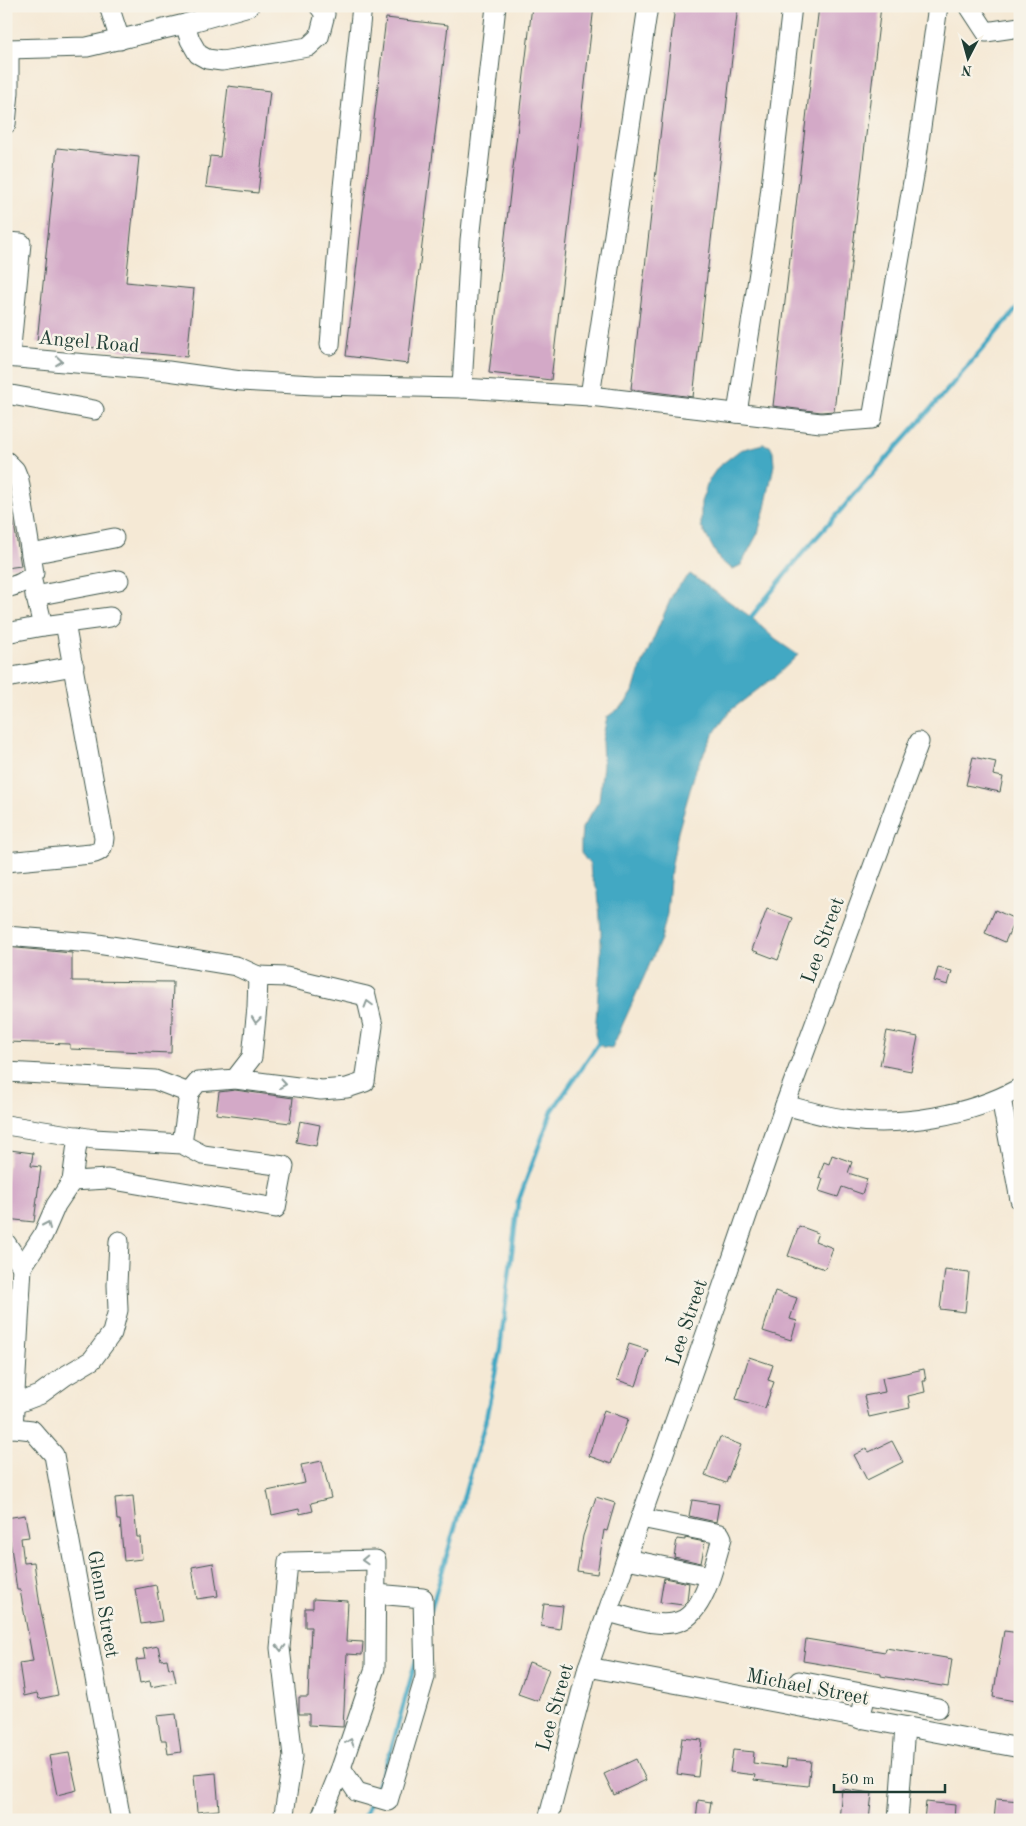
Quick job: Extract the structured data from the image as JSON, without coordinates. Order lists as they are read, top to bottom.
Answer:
{
  "streets": {
    "street": [
      "Angel Road",
      "Lee Street",
      "Glenn Street",
      "Michael Street"
    ]
  },
  "crossings": [
    ["Lee Street", "Michael Street"]
  ],
  "one_way": ["Angel Road"],
  "scale_bar": "50 m",
  "north": "bottom"
}
